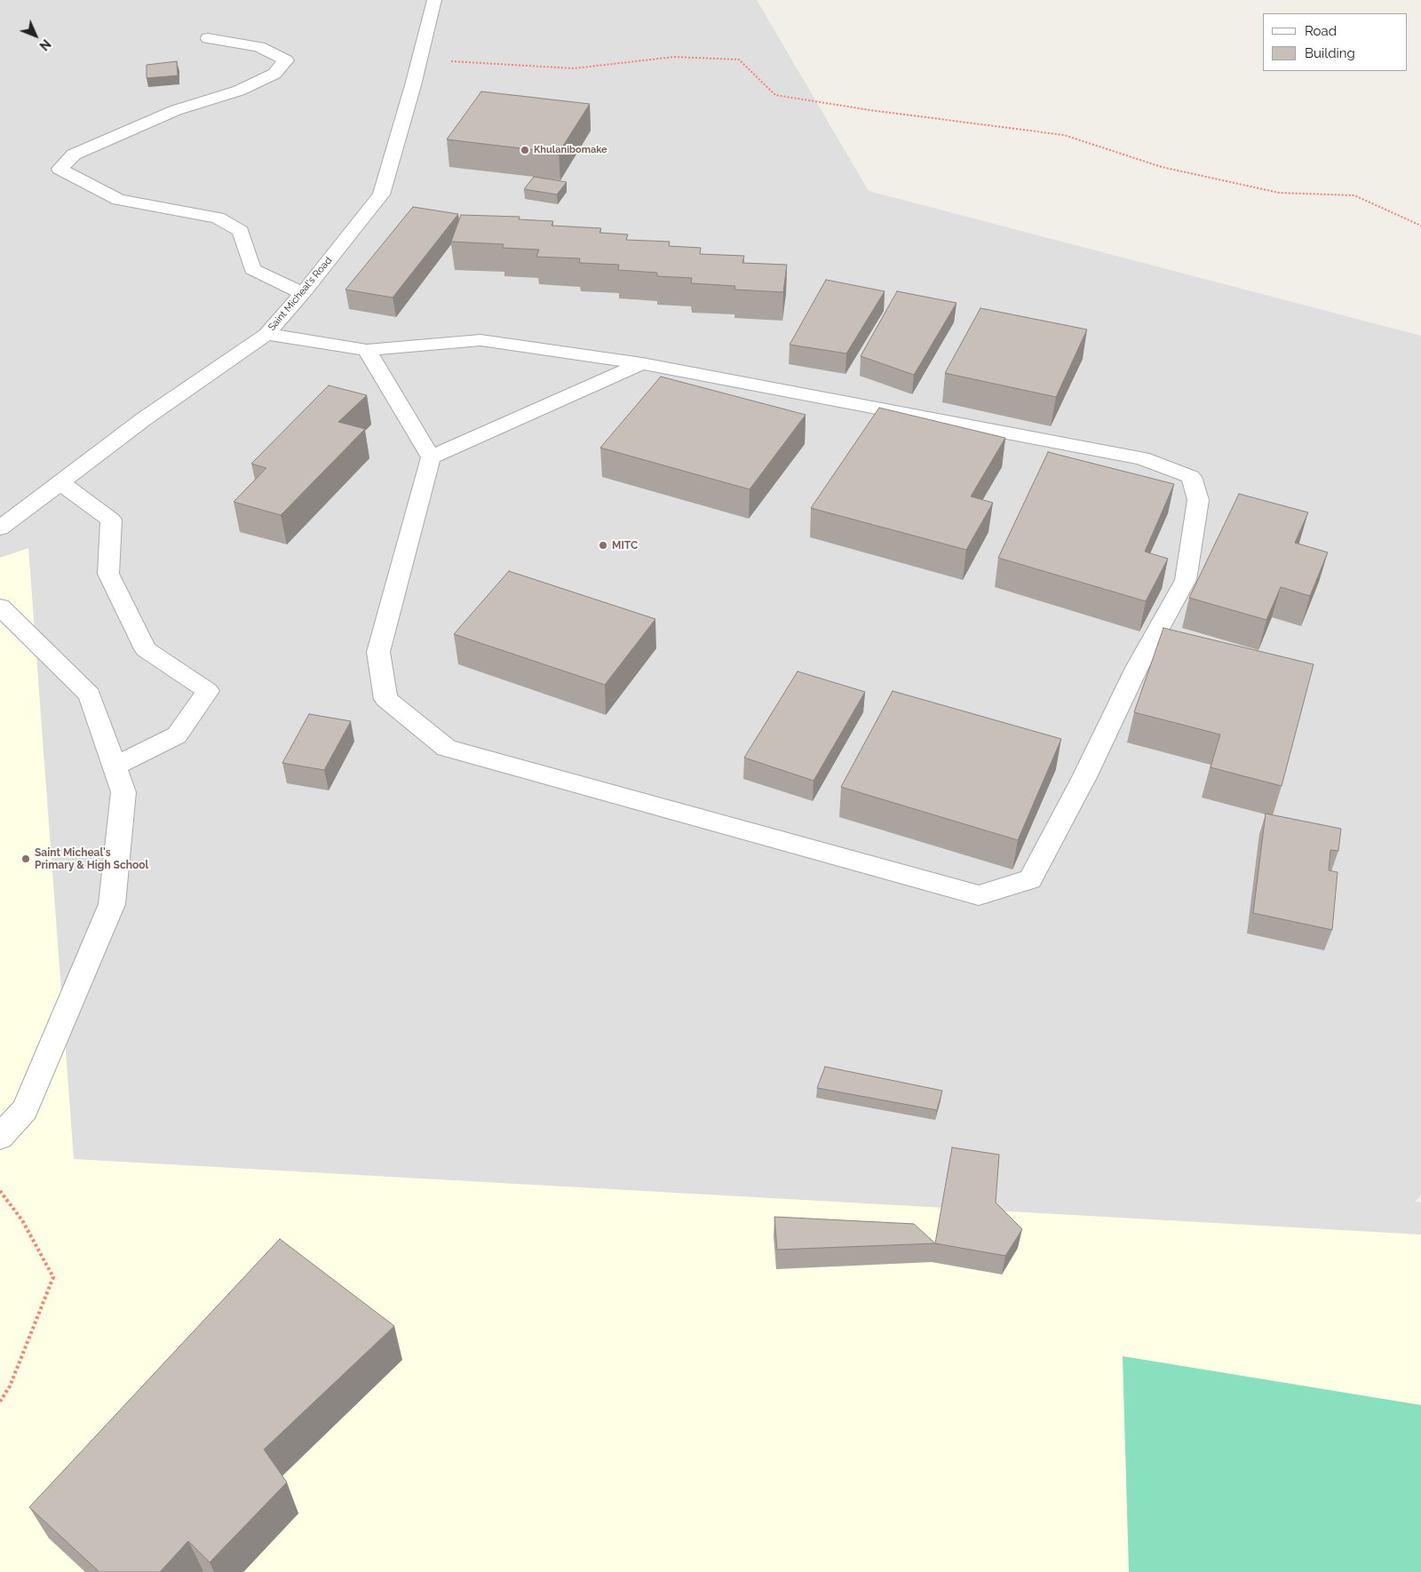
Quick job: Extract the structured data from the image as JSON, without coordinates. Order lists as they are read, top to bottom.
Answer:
{
  "streets": {
    "street": ["Saint Micheal's Road"]
  },
  "places": ["Khulanibomake", "MITC", "Saint Micheal's Primary & High School"],
  "legend": ["Road", "Building"],
  "north": "bottom right"
}
